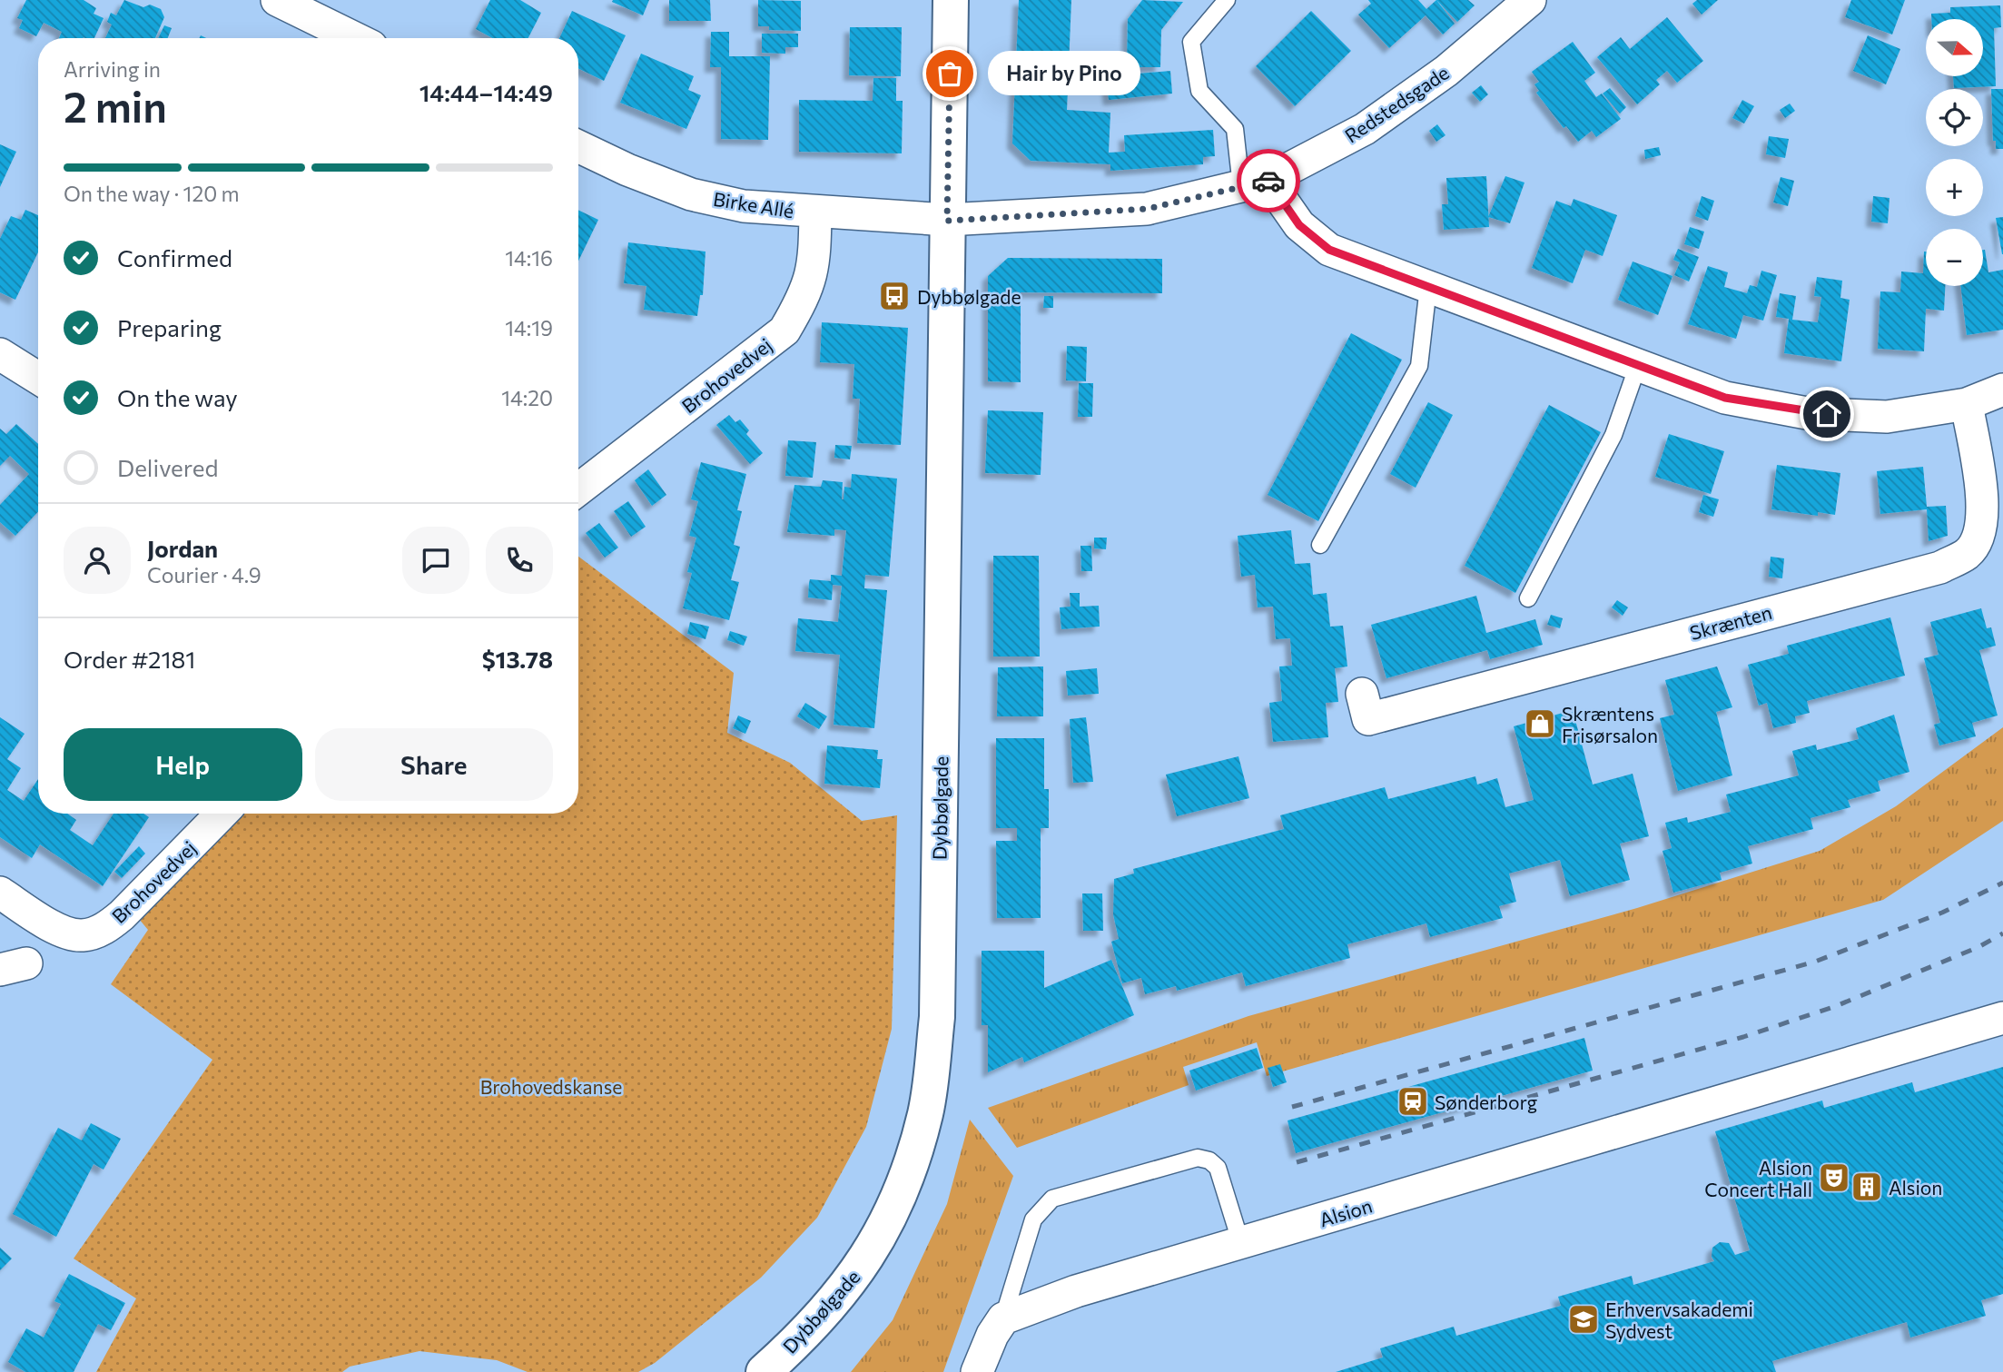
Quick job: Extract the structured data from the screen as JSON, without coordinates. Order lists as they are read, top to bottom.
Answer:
{
  "streets": {
    "street": [
      "Redstedsgade",
      "Birke Allé",
      "Brohovedvej",
      "Skrænten",
      "Dybbølgade",
      "Alsion"
    ]
  },
  "crossings": [
    ["Redstedsgade", "Birke Allé"],
    ["Redstedsgade", "Dybbølgade"],
    ["Birke Allé", "Brohovedvej"],
    ["Birke Allé", "Dybbølgade"]
  ],
  "parks": ["Brohovedskanse"],
  "places": {
    "other": ["Hair by Pino"],
    "bus stop": ["Dybbølgade"],
    "shop": ["Skræntens Frisørsalon"],
    "station": ["Sønderborg"],
    "theatre": ["Alsion Concert Hall"],
    "building": ["Alsion"],
    "school or university": ["Erhvervsakademi Sydvest"]
  },
  "north": "right",
  "page": {
    "map_buttons": ["+", "−"],
    "heading": ["2 min", "Arriving in", "14:44–14:49"],
    "panel": [
      "Jordan",
      "Courier · 4.9",
      "Order #2181",
      "$13.78"
    ],
    "bubble": "Hair by Pino",
    "bar": "On the way · 120 m",
    "list": [
      ["Confirmed", "14:16"],
      ["Preparing", "14:19"],
      ["On the way", "14:20"],
      "Delivered"
    ],
    "buttons": ["Help", "Share"]
  }
}
